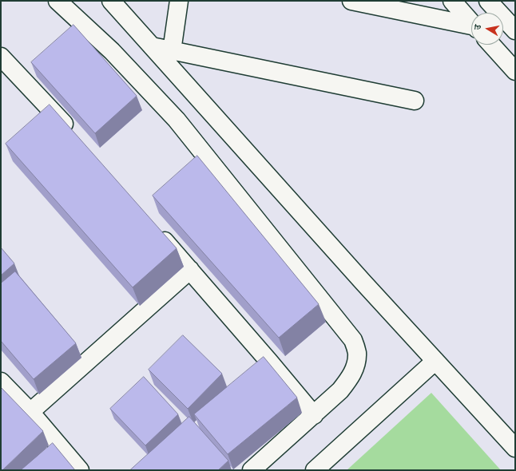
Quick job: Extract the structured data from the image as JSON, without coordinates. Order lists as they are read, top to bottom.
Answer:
{
  "north": "left"
}
